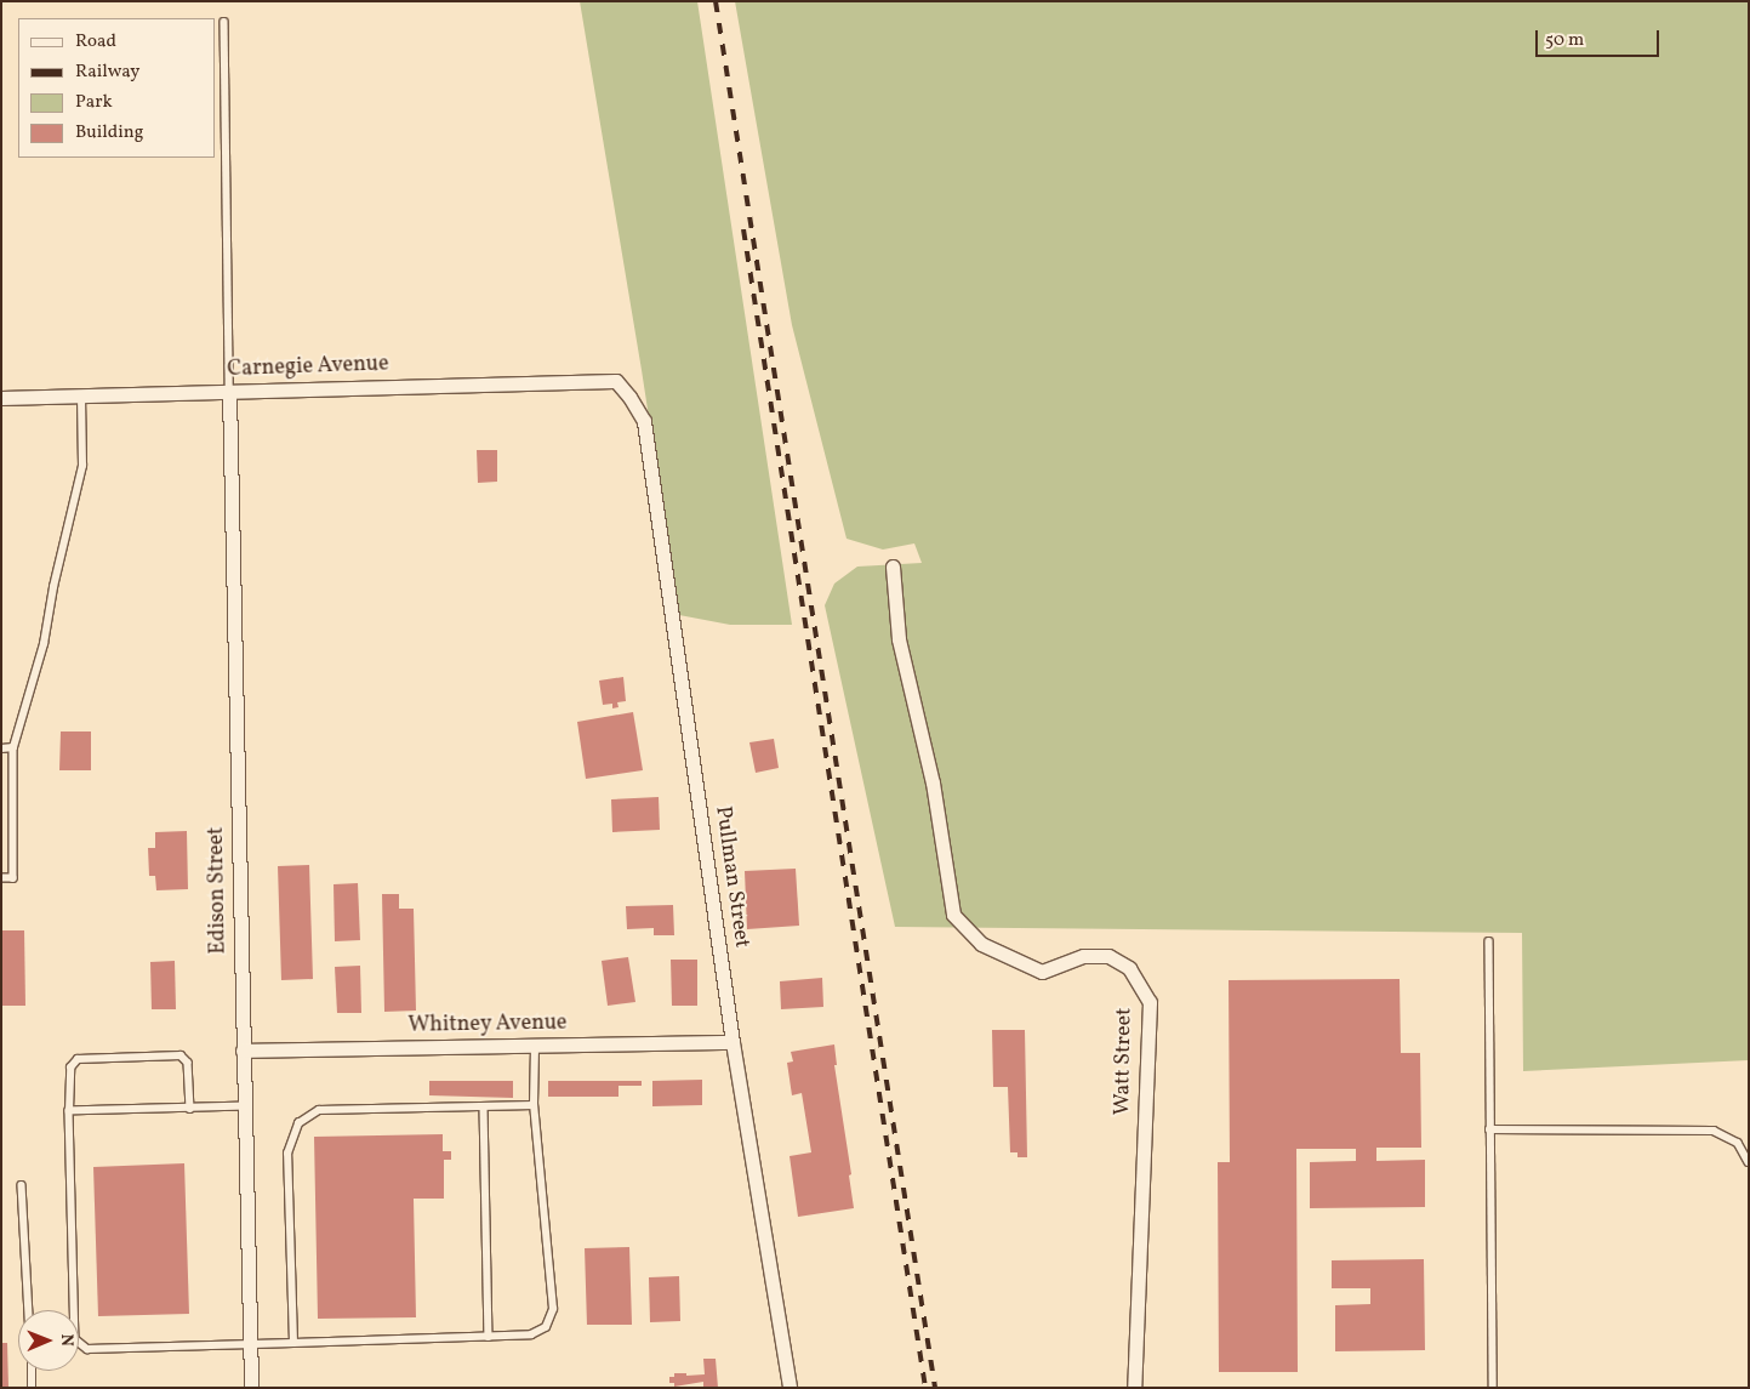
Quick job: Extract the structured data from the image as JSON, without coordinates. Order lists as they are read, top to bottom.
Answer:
{
  "streets": {
    "street": [
      "Carnegie Avenue",
      "Pullman Street",
      "Edison Street",
      "Whitney Avenue",
      "Watt Street"
    ]
  },
  "crossings": [
    ["Carnegie Avenue", "Pullman Street"],
    ["Carnegie Avenue", "Edison Street"],
    ["Pullman Street", "Whitney Avenue"],
    ["Edison Street", "Whitney Avenue"]
  ],
  "legend": [
    "Road",
    "Railway",
    "Park",
    "Building"
  ],
  "scale_bar": "50 m",
  "north": "right"
}
